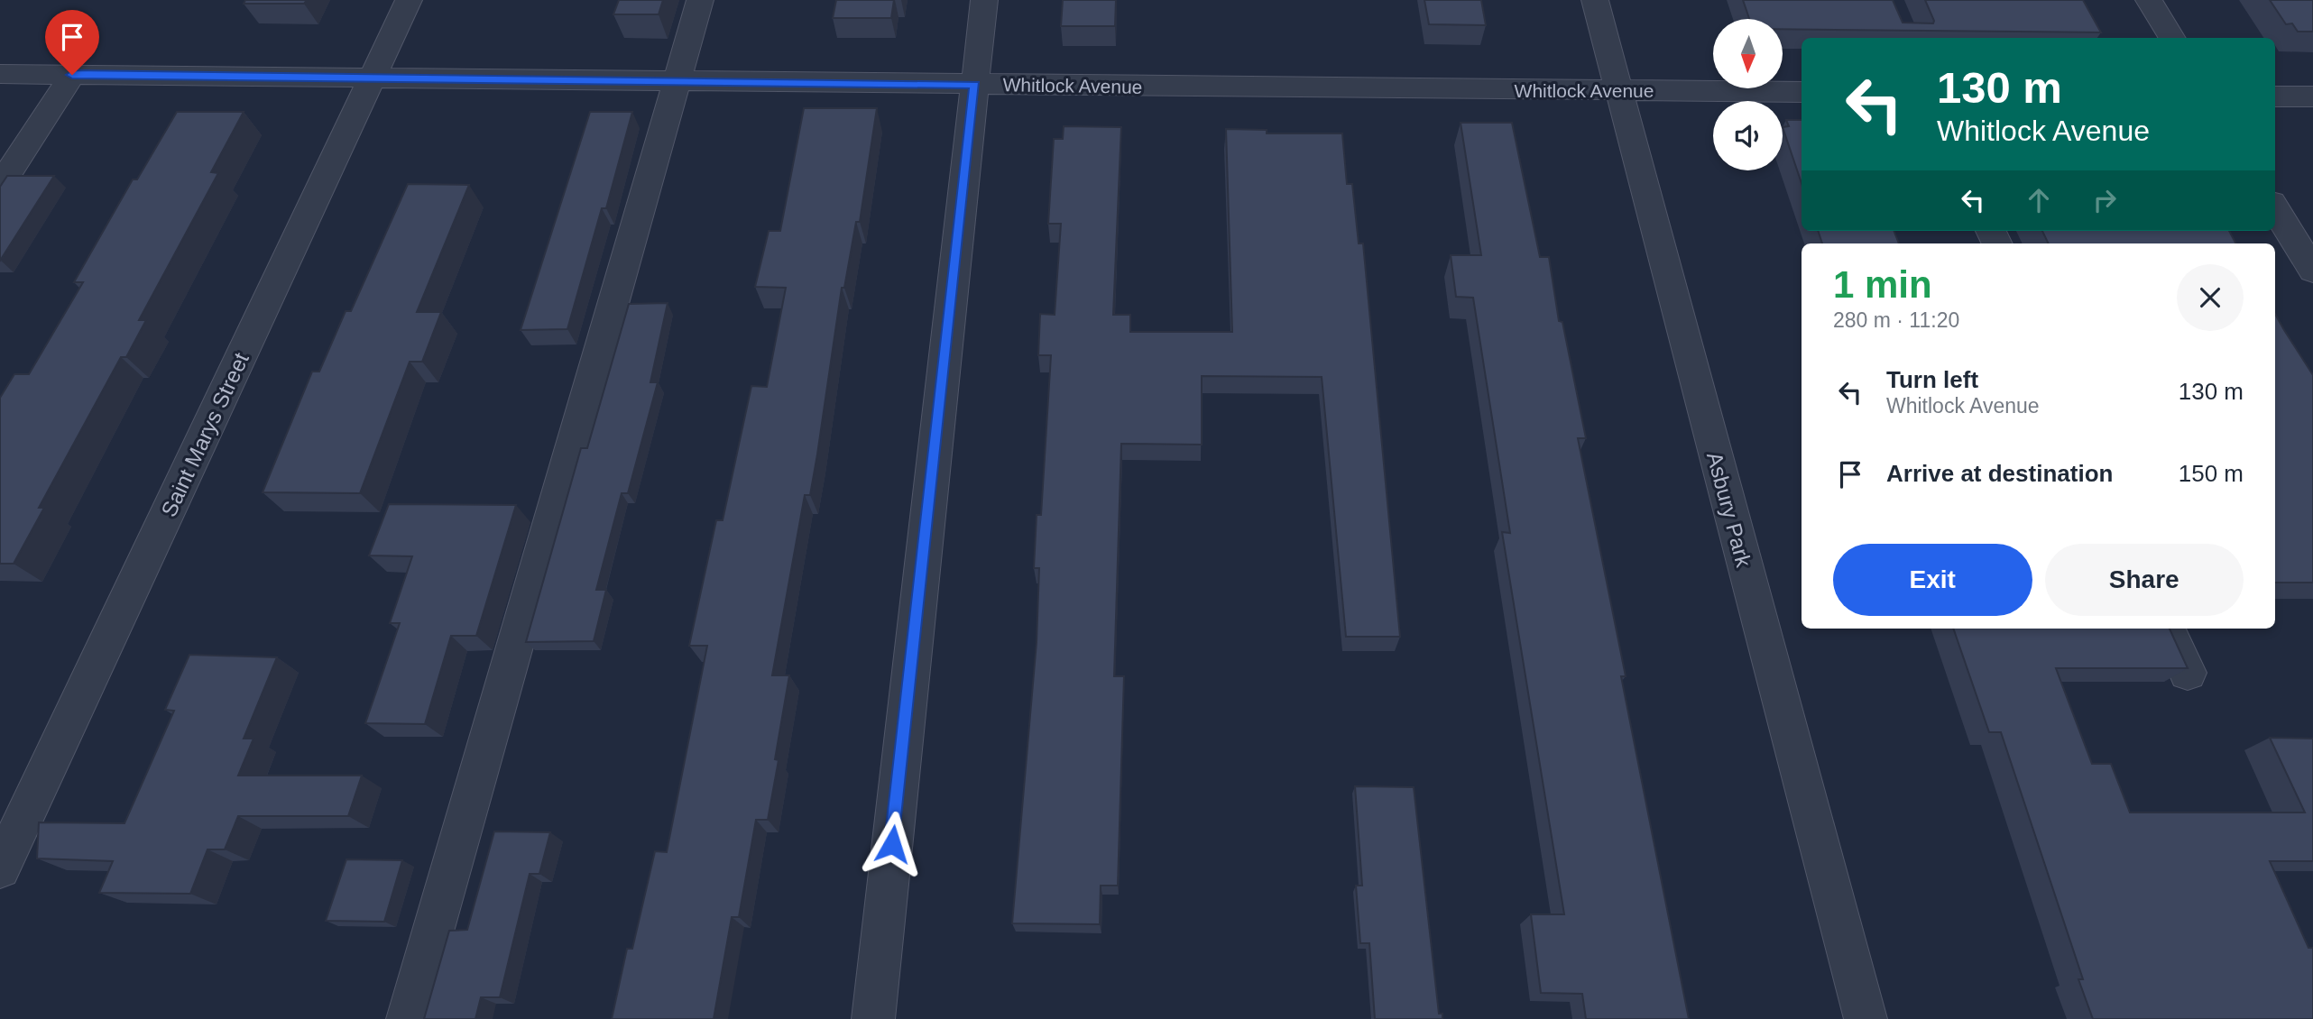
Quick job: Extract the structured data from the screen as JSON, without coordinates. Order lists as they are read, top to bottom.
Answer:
{
  "streets": {
    "street": ["Whitlock Avenue", "Saint Marys Street", "Asbury Park"]
  },
  "crossings": [
    ["Whitlock Avenue", "Saint Marys Street"],
    ["Whitlock Avenue", "Asbury Park"]
  ],
  "north": "bottom",
  "page": {
    "turn": ["130 m", "Whitlock Avenue"],
    "heading": ["1 min", "280 m · 11:20"],
    "list": [
      {
        "name": "Turn left",
        "note": "Whitlock Avenue",
        "value": "130 m"
      },
      {
        "name": "Arrive at destination",
        "value": "150 m"
      }
    ],
    "buttons": ["Exit", "Share"]
  }
}
